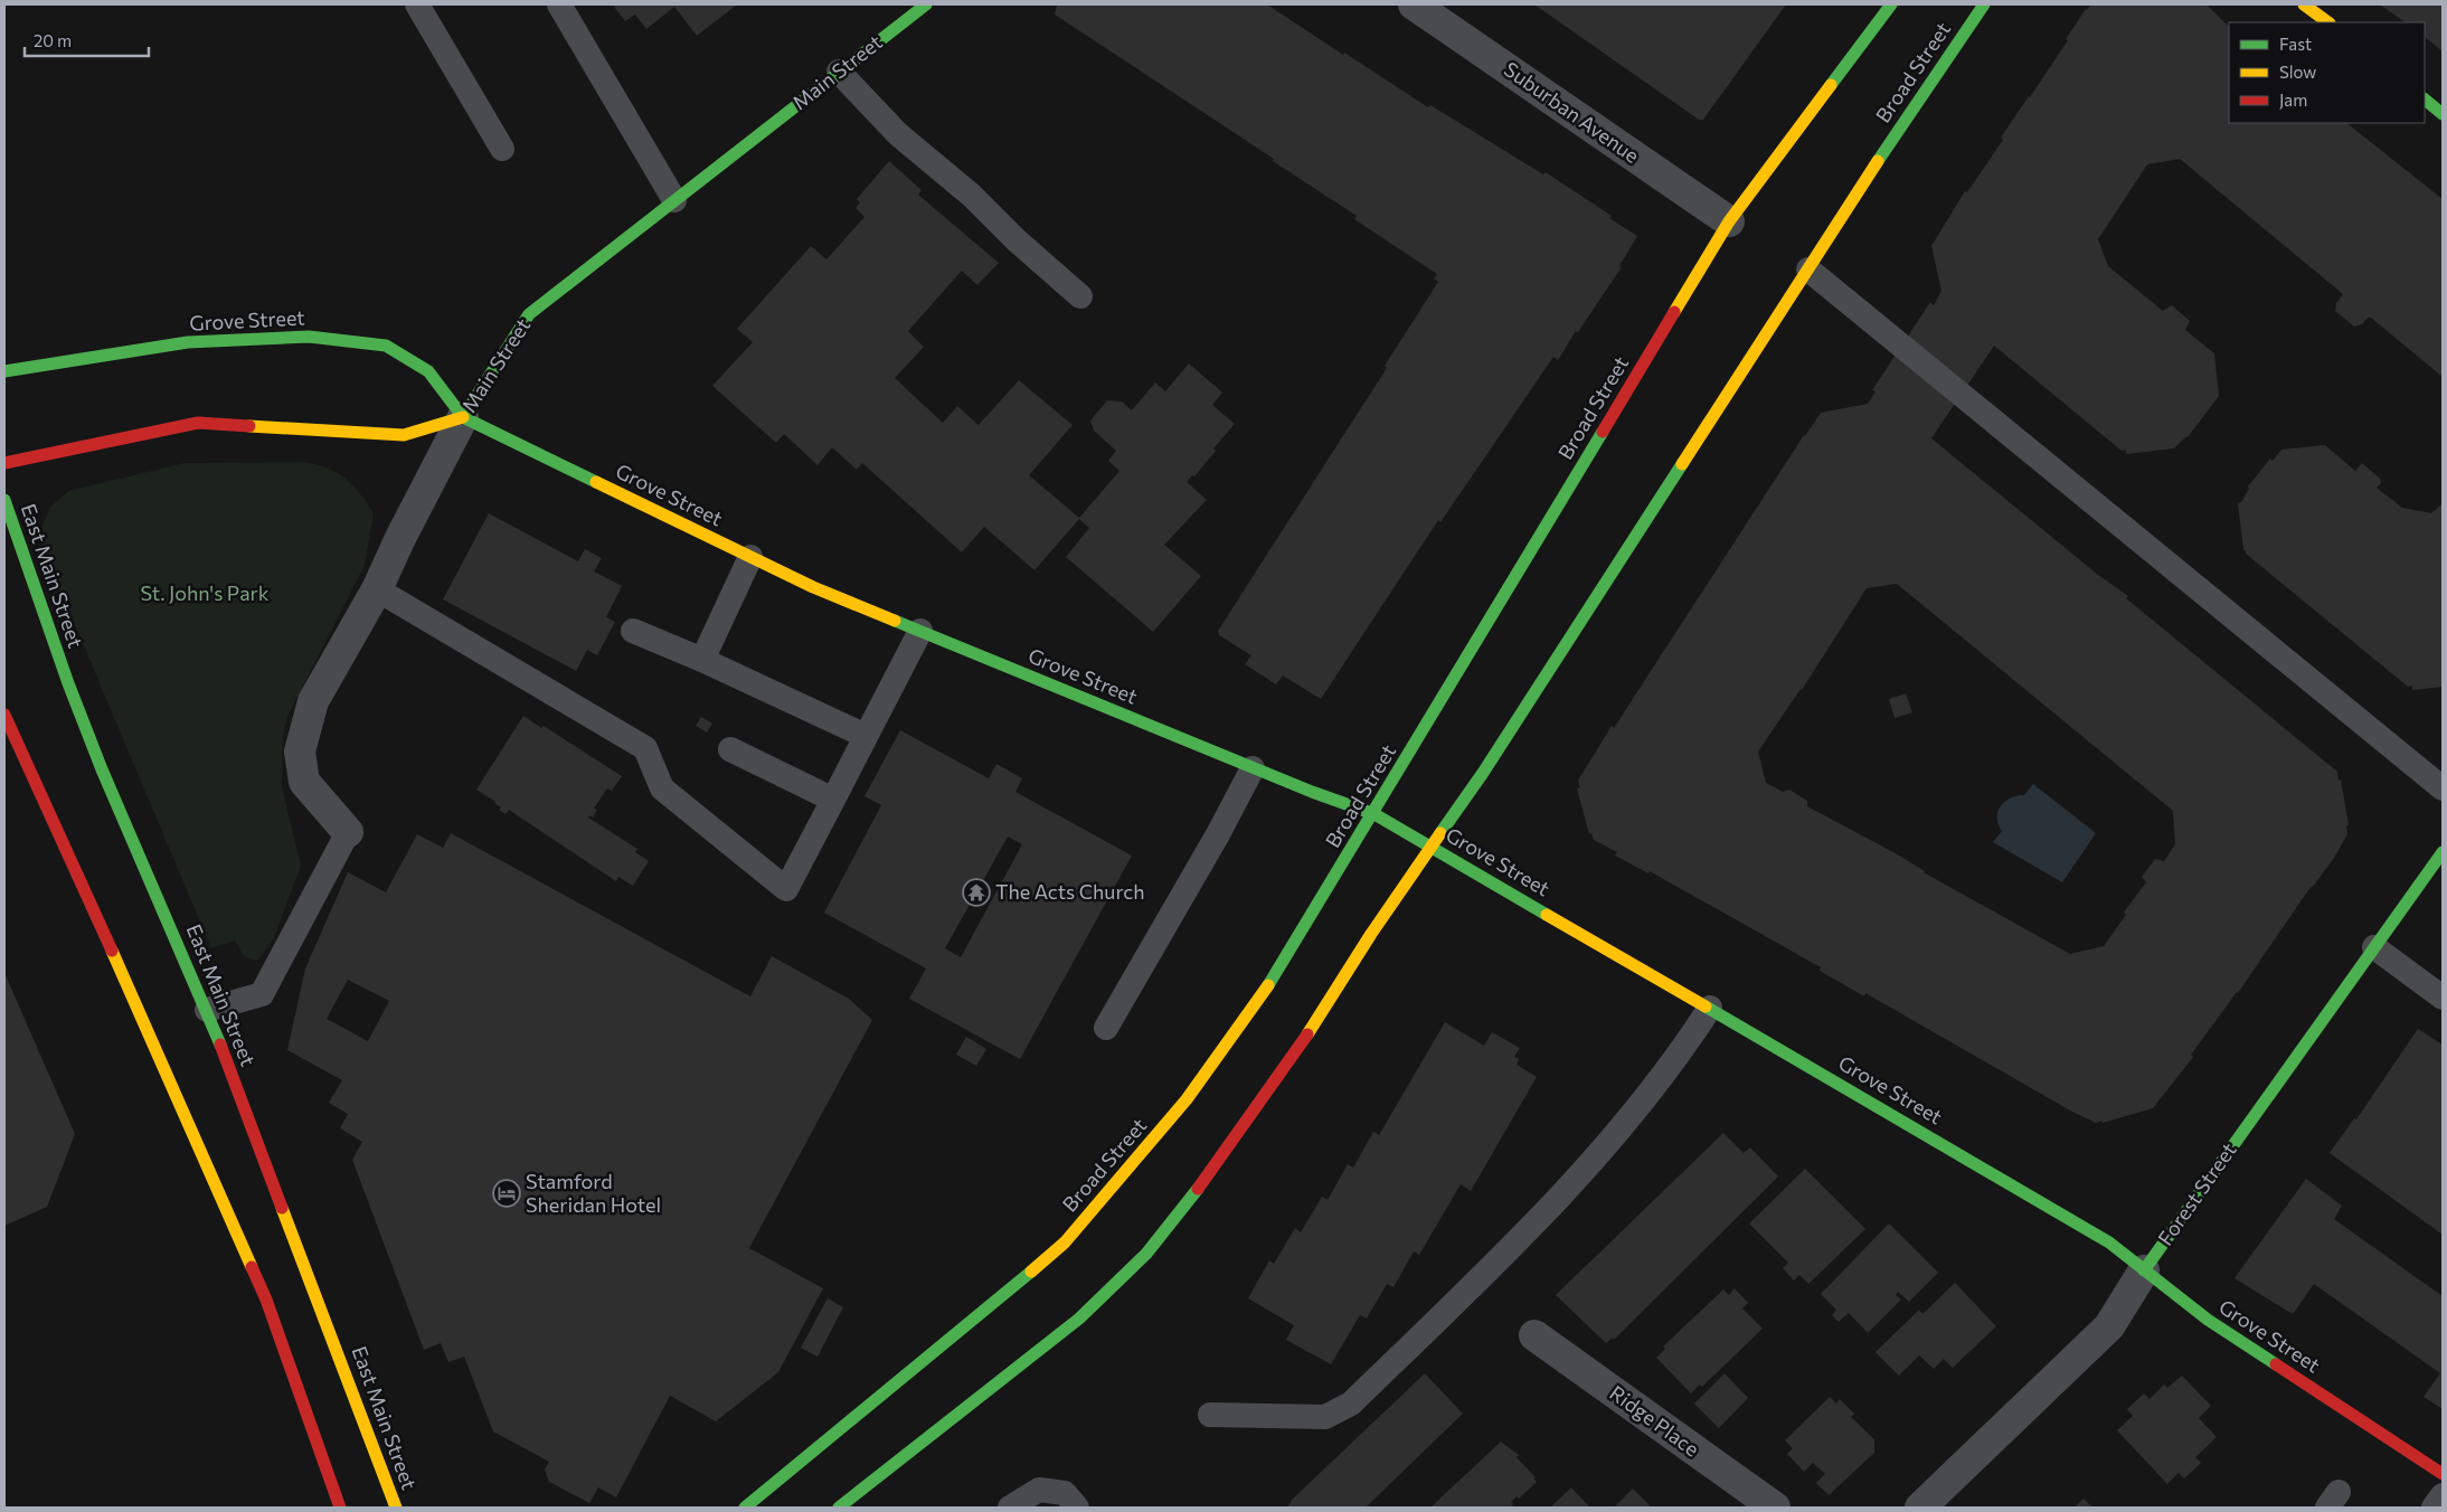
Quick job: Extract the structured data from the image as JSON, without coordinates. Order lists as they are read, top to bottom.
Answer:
{
  "streets": {
    "main road": [
      "Main Street",
      "Broad Street",
      "Grove Street",
      "East Main Street",
      "Forest Street"
    ],
    "street": ["Suburban Avenue", "Ridge Place"]
  },
  "crossings": [
    ["Main Street", "Grove Street"],
    ["Broad Street", "Suburban Avenue"],
    ["Broad Street", "Grove Street"],
    ["Grove Street", "Forest Street"]
  ],
  "parks": ["St. John's Park"],
  "places": {
    "temple": ["The Acts Church"],
    "hotel": ["Stamford Sheridan Hotel"]
  },
  "legend": ["Fast", "Slow", "Jam"],
  "scale_bar": "20 m"
}
